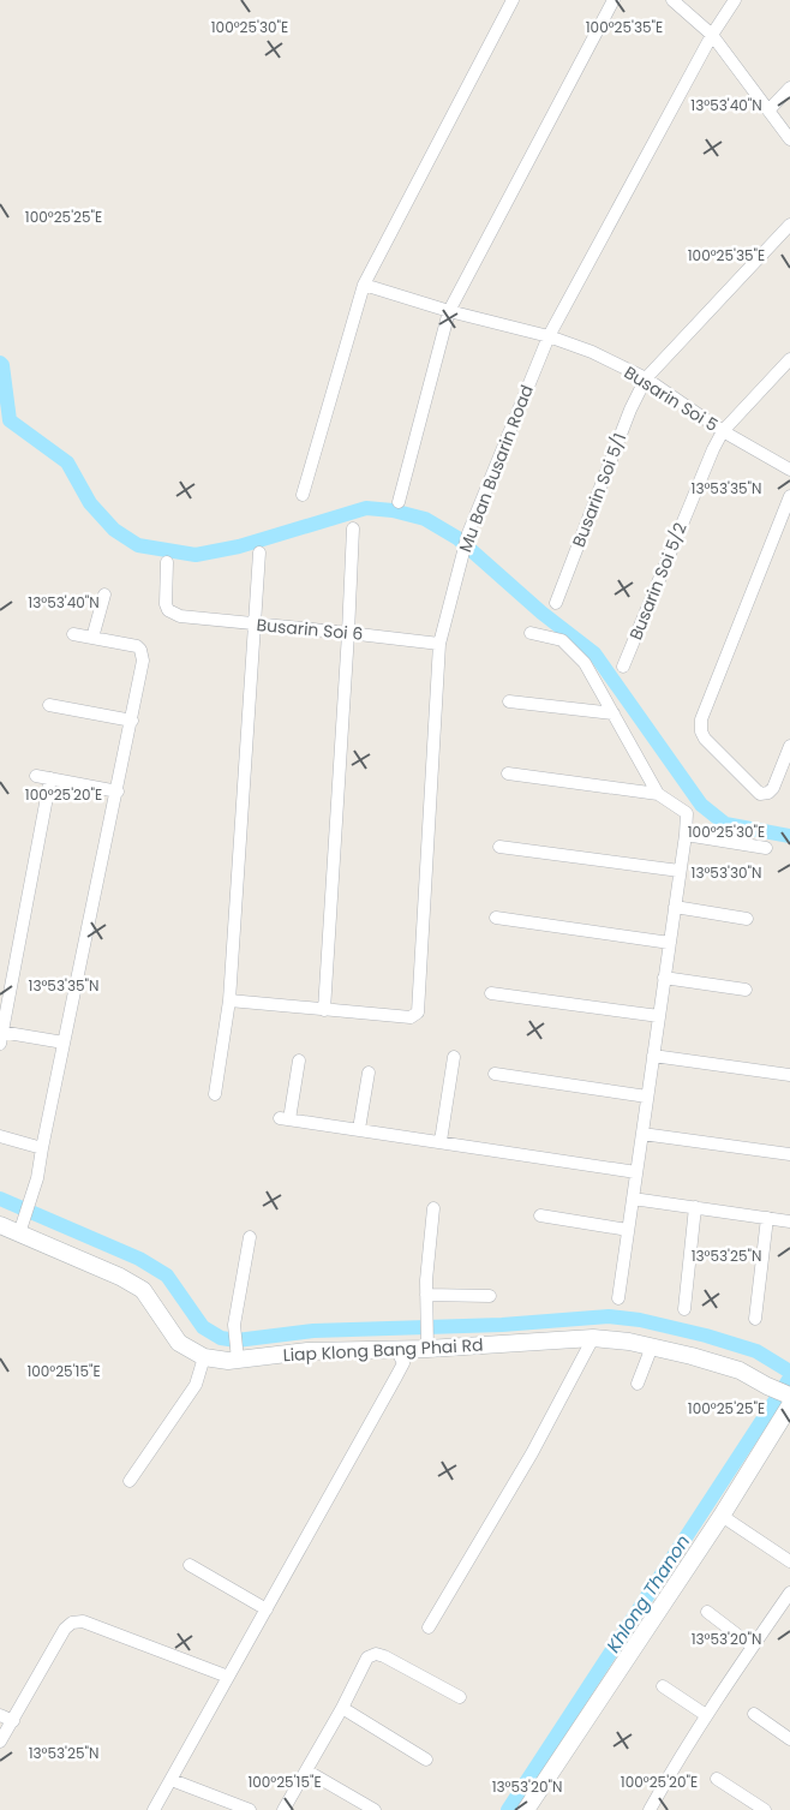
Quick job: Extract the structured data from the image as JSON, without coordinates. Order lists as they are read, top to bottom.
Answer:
{
  "streets": {
    "street": [
      "Busarin Soi 5",
      "Mu Ban Busarin Road",
      "Busarin Soi 5/1",
      "Busarin Soi 5/2",
      "Busarin Soi 6",
      "Liap Klong Bang Phai Rd"
    ]
  },
  "crossings": [
    ["Busarin Soi 5", "Mu Ban Busarin Road"],
    ["Busarin Soi 5", "Busarin Soi 5/1"],
    ["Busarin Soi 5", "Busarin Soi 5/2"],
    ["Mu Ban Busarin Road", "Busarin Soi 6"]
  ],
  "water": ["Khlong Thanon"],
  "coordinates": [
    "100°25'30\"E",
    "100°25'35\"E",
    "13°53'40\"N",
    "100°25'25\"E",
    "13°53'35\"N",
    "100°25'20\"E",
    "13°53'30\"N",
    "13°53'25\"N",
    "100°25'15\"E",
    "13°53'20\"N"
  ]
}
